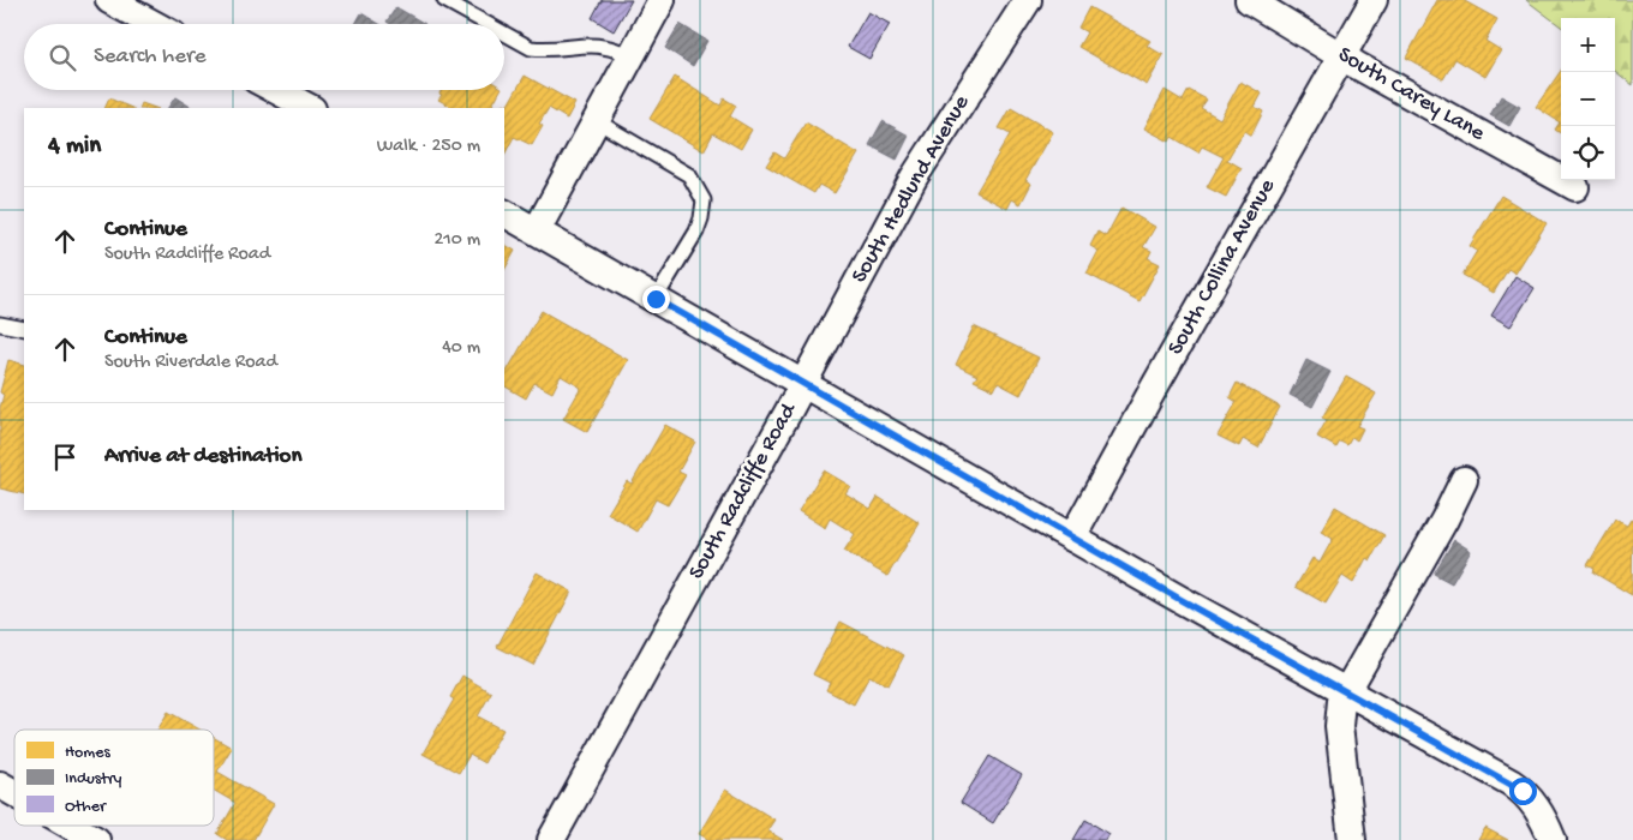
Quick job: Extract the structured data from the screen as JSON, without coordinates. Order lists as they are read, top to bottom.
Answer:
{
  "streets": {
    "street": [
      "South Carey Lane",
      "South Hedlund Avenue",
      "South Collina Avenue",
      "South Radcliffe Road"
    ]
  },
  "crossings": [
    ["South Carey Lane", "South Collina Avenue"],
    ["South Hedlund Avenue", "South Radcliffe Road"],
    ["South Collina Avenue", "South Radcliffe Road"]
  ],
  "legend": ["Homes", "Industry", "Other"],
  "page": {
    "map_buttons": ["+", "−"],
    "search": "Search here",
    "heading": ["4 min", "Walk · 250 m"],
    "list": [
      ["Continue", "South Radcliffe Road", "210 m"],
      ["Continue", "South Riverdale Road", "40 m"],
      "Arrive at destination"
    ]
  }
}
